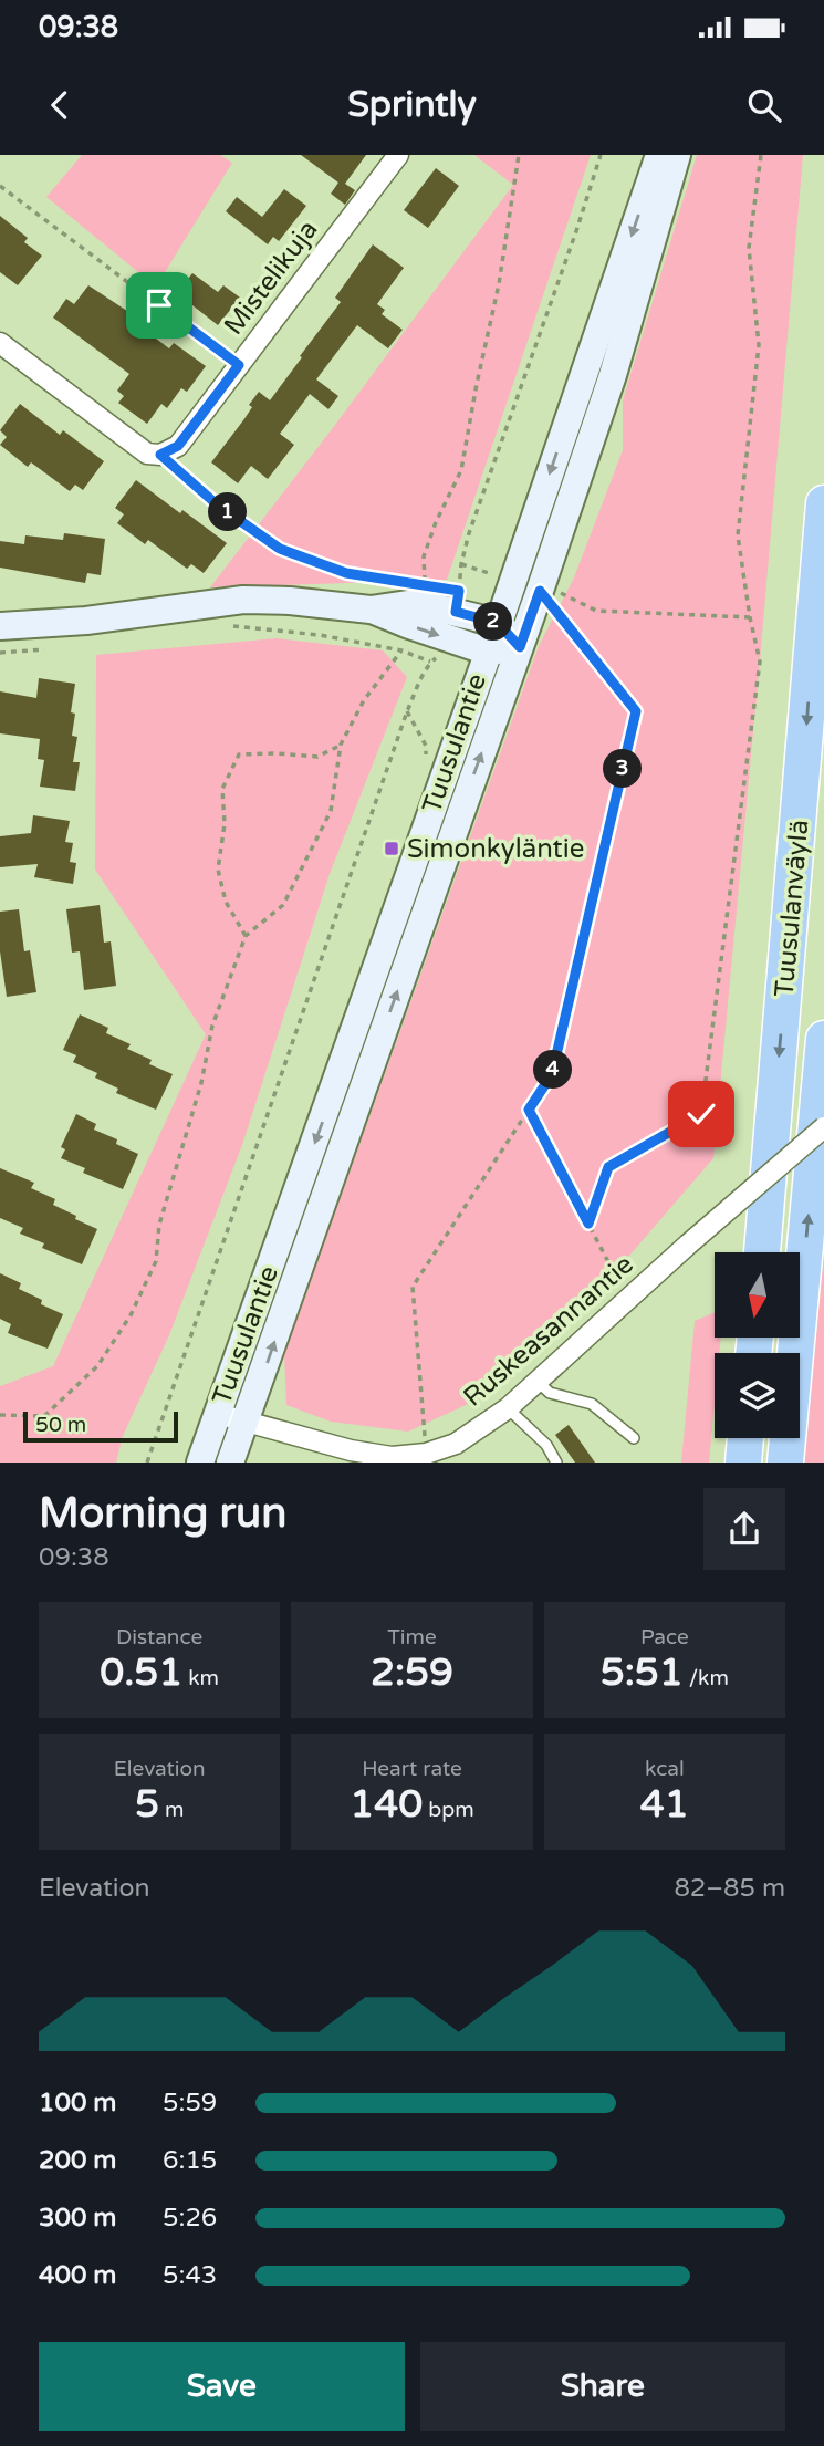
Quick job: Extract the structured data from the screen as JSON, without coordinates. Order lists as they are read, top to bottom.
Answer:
{
  "streets": {
    "highway": ["Tuusulanväylä"],
    "main road": ["Tuusulantie"],
    "street": ["Mistelikuja", "Ruskeasannantie"]
  },
  "crossings": [
    ["Tuusulantie", "Ruskeasannantie"]
  ],
  "one_way": ["Tuusulanväylä"],
  "places": {
    "transit": ["Simonkyläntie"]
  },
  "scale_bar": "50 m",
  "north": "bottom",
  "page": {
    "status": "09:38",
    "header": "Sprintly",
    "pins": [
      "1",
      "2",
      "3",
      "4"
    ],
    "scale": "50 m",
    "heading": ["Morning run", "09:38"],
    "stats": [
      ["Distance", "0.51 km"],
      ["Time", "2:59"],
      ["Pace", "5:51 /km"],
      ["Elevation", "5 m"],
      ["Heart rate", "140 bpm"],
      ["kcal", "41"]
    ],
    "chart": ["Elevation", "82–85 m"],
    "list": [
      {
        "name": "100 m",
        "note": "5:59"
      },
      {
        "name": "200 m",
        "note": "6:15"
      },
      {
        "name": "300 m",
        "note": "5:26"
      },
      {
        "name": "400 m",
        "note": "5:43"
      }
    ],
    "buttons": ["Save", "Share"]
  }
}
